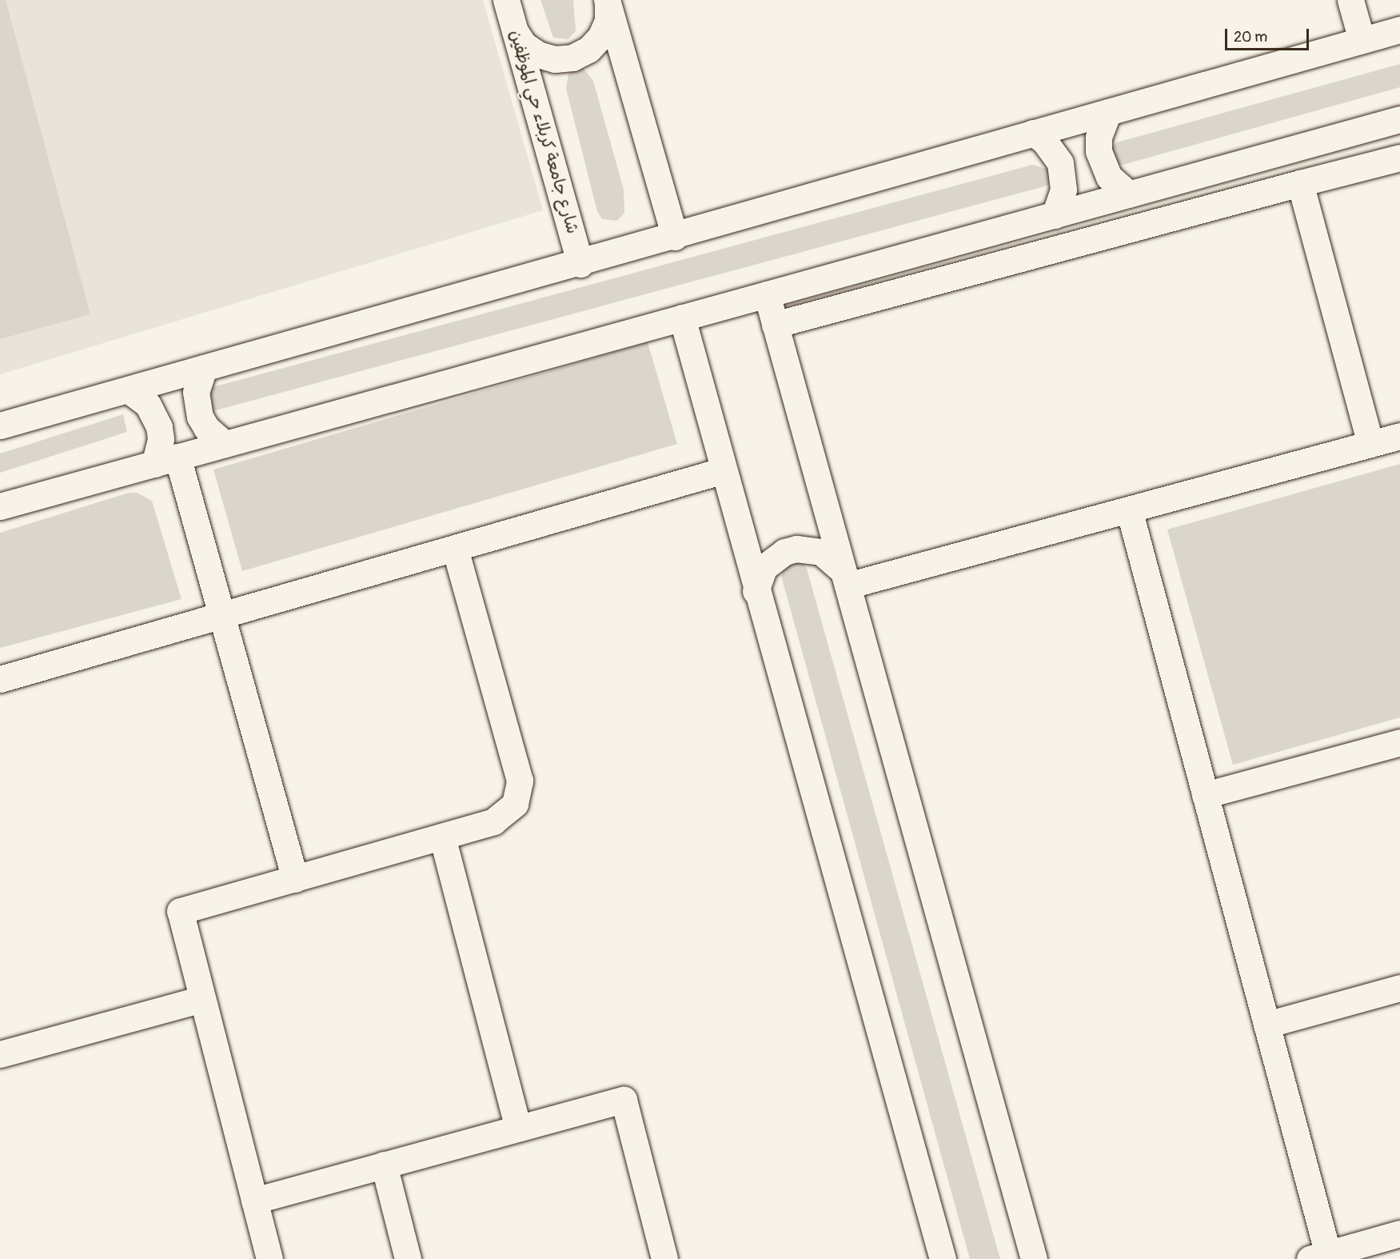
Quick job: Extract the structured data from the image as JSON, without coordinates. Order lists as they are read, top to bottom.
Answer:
{
  "streets": {
    "street": ["شارع جامعة كربلاء حي الموظفين"]
  },
  "scale_bar": "20 m"
}
